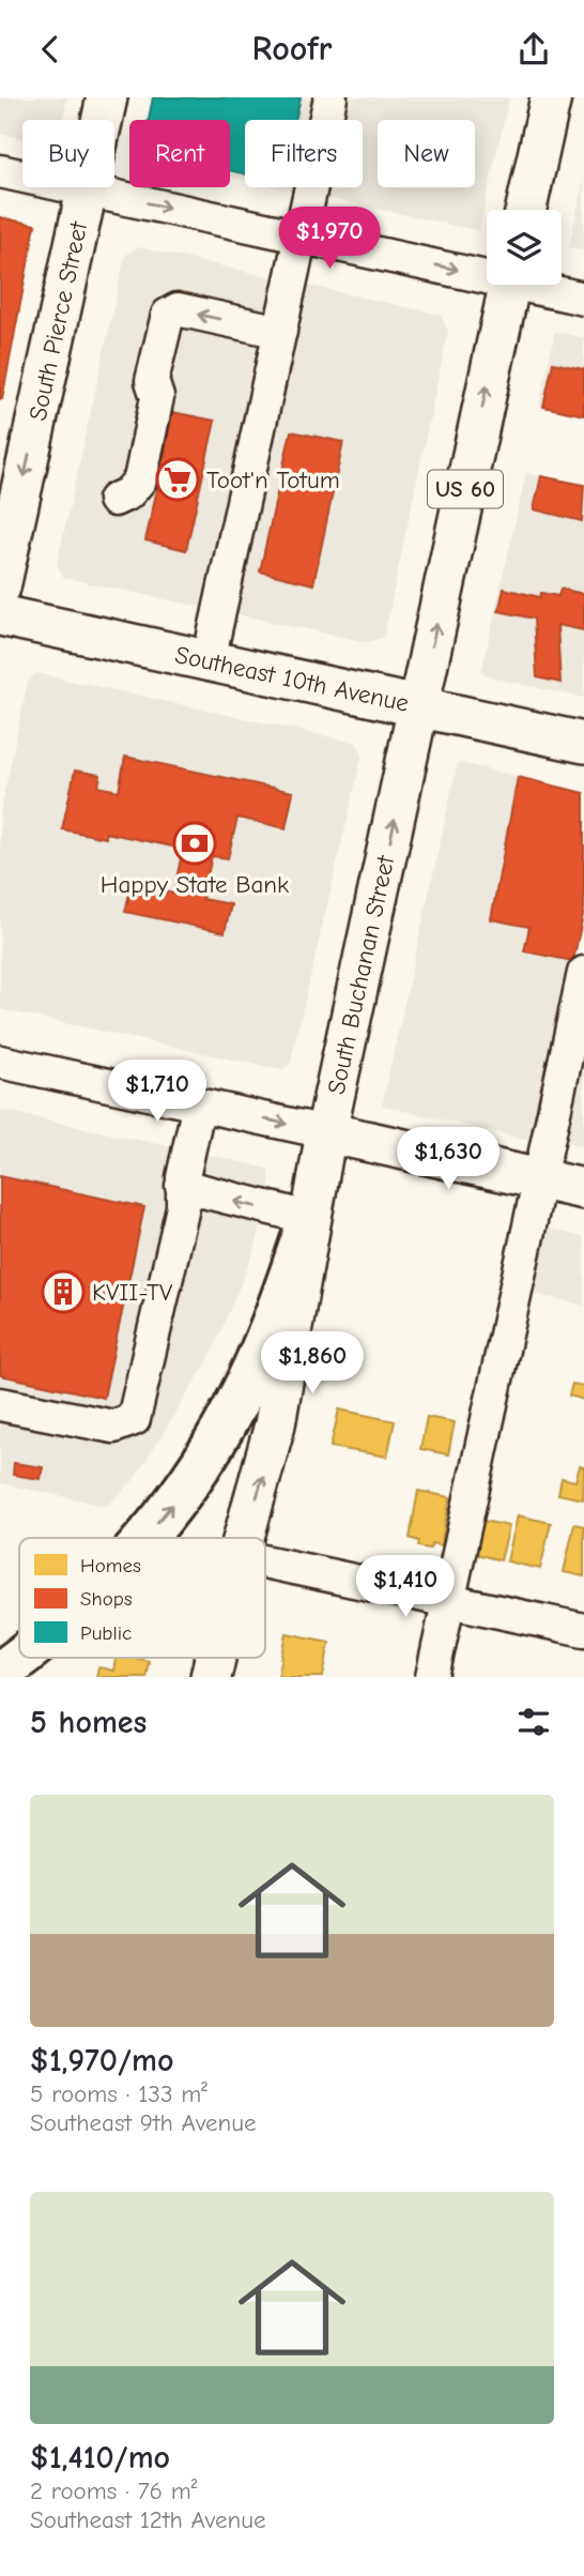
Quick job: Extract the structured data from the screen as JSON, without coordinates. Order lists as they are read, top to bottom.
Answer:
{
  "streets": {
    "highway": ["US 60"],
    "main road": ["South Pierce Street", "Southeast 10th Avenue", "South Buchanan Street"]
  },
  "crossings": [
    ["US 60", "South Buchanan Street"],
    ["Southeast 10th Avenue", "South Buchanan Street"]
  ],
  "one_way": ["South Pierce Street", "South Buchanan Street"],
  "places": {
    "supermarket": ["Toot'n Totum"],
    "bank": ["Happy State Bank"],
    "building": ["KVII-TV"]
  },
  "legend": ["Homes", "Shops", "Public"],
  "page": {
    "header": "Roofr",
    "chip": [
      "Buy",
      "Rent",
      "Filters",
      "New"
    ],
    "price": [
      "$1,970",
      "$1,710",
      "$1,630",
      "$1,860",
      "$1,410"
    ],
    "heading": "5 homes",
    "list": [
      {
        "name": "$1,970/mo",
        "note": "5 rooms · 133 m² · Southeast 9th Avenue"
      },
      {
        "name": "$1,410/mo",
        "note": "2 rooms · 76 m² · Southeast 12th Avenue"
      }
    ]
  }
}
